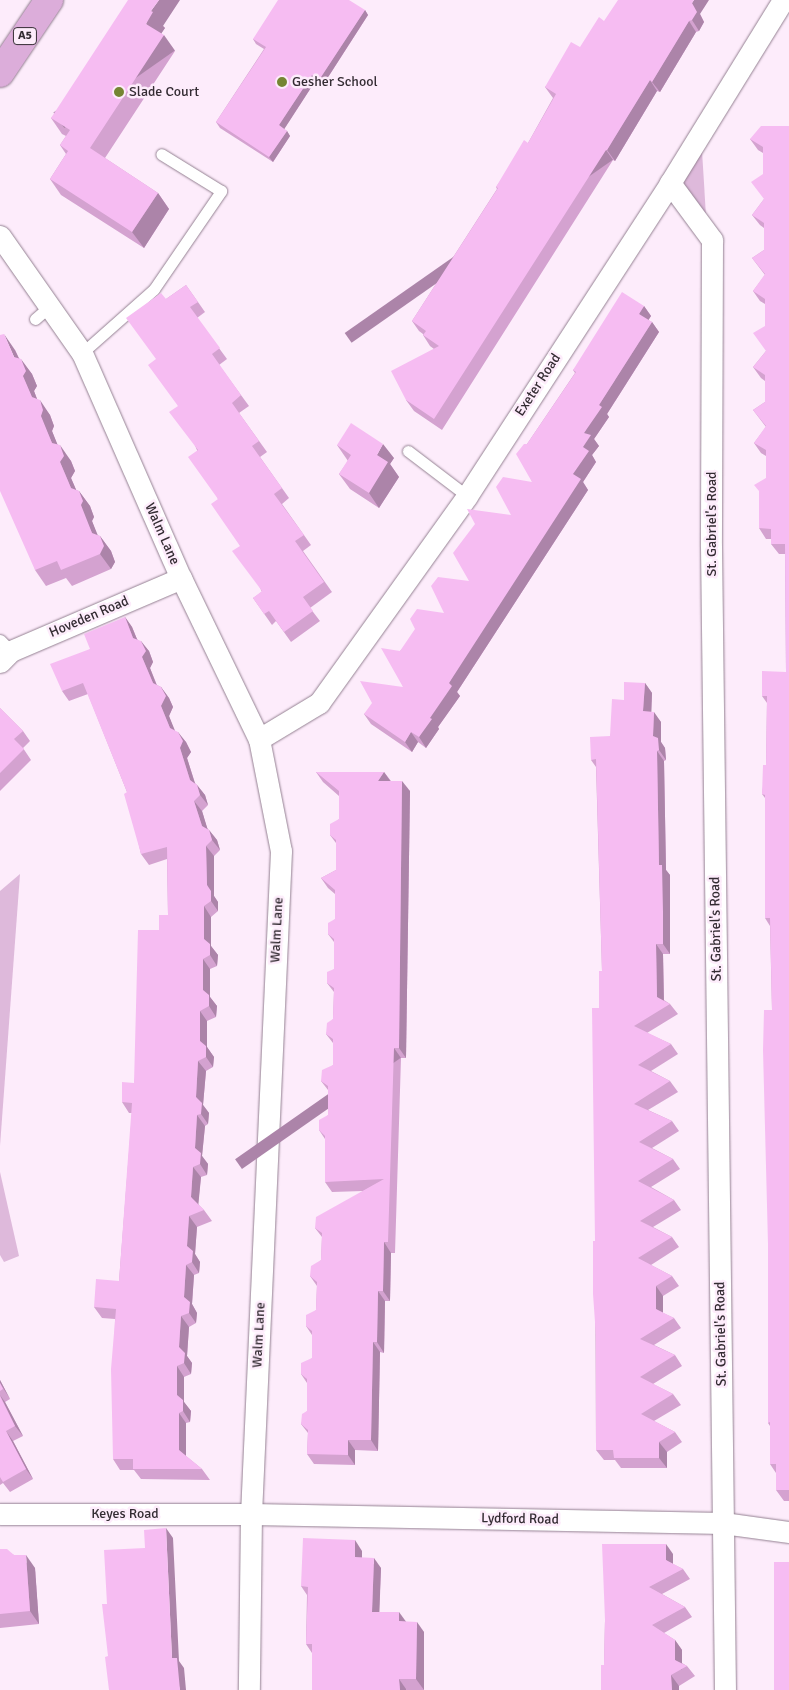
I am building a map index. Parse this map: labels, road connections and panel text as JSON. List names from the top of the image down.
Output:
{
  "streets": {
    "main road": ["A5"],
    "street": [
      "Exeter Road",
      "St. Gabriel's Road",
      "Walm Lane",
      "Hoveden Road",
      "Keyes Road",
      "Lydford Road"
    ]
  },
  "crossings": [
    ["Exeter Road", "St. Gabriel's Road"],
    ["Exeter Road", "Walm Lane"],
    ["St. Gabriel's Road", "Lydford Road"],
    ["Walm Lane", "Hoveden Road"],
    ["Walm Lane", "Keyes Road"],
    ["Walm Lane", "Lydford Road"],
    ["Keyes Road", "Lydford Road"]
  ],
  "places": ["Gesher School", "Slade Court"]
}
